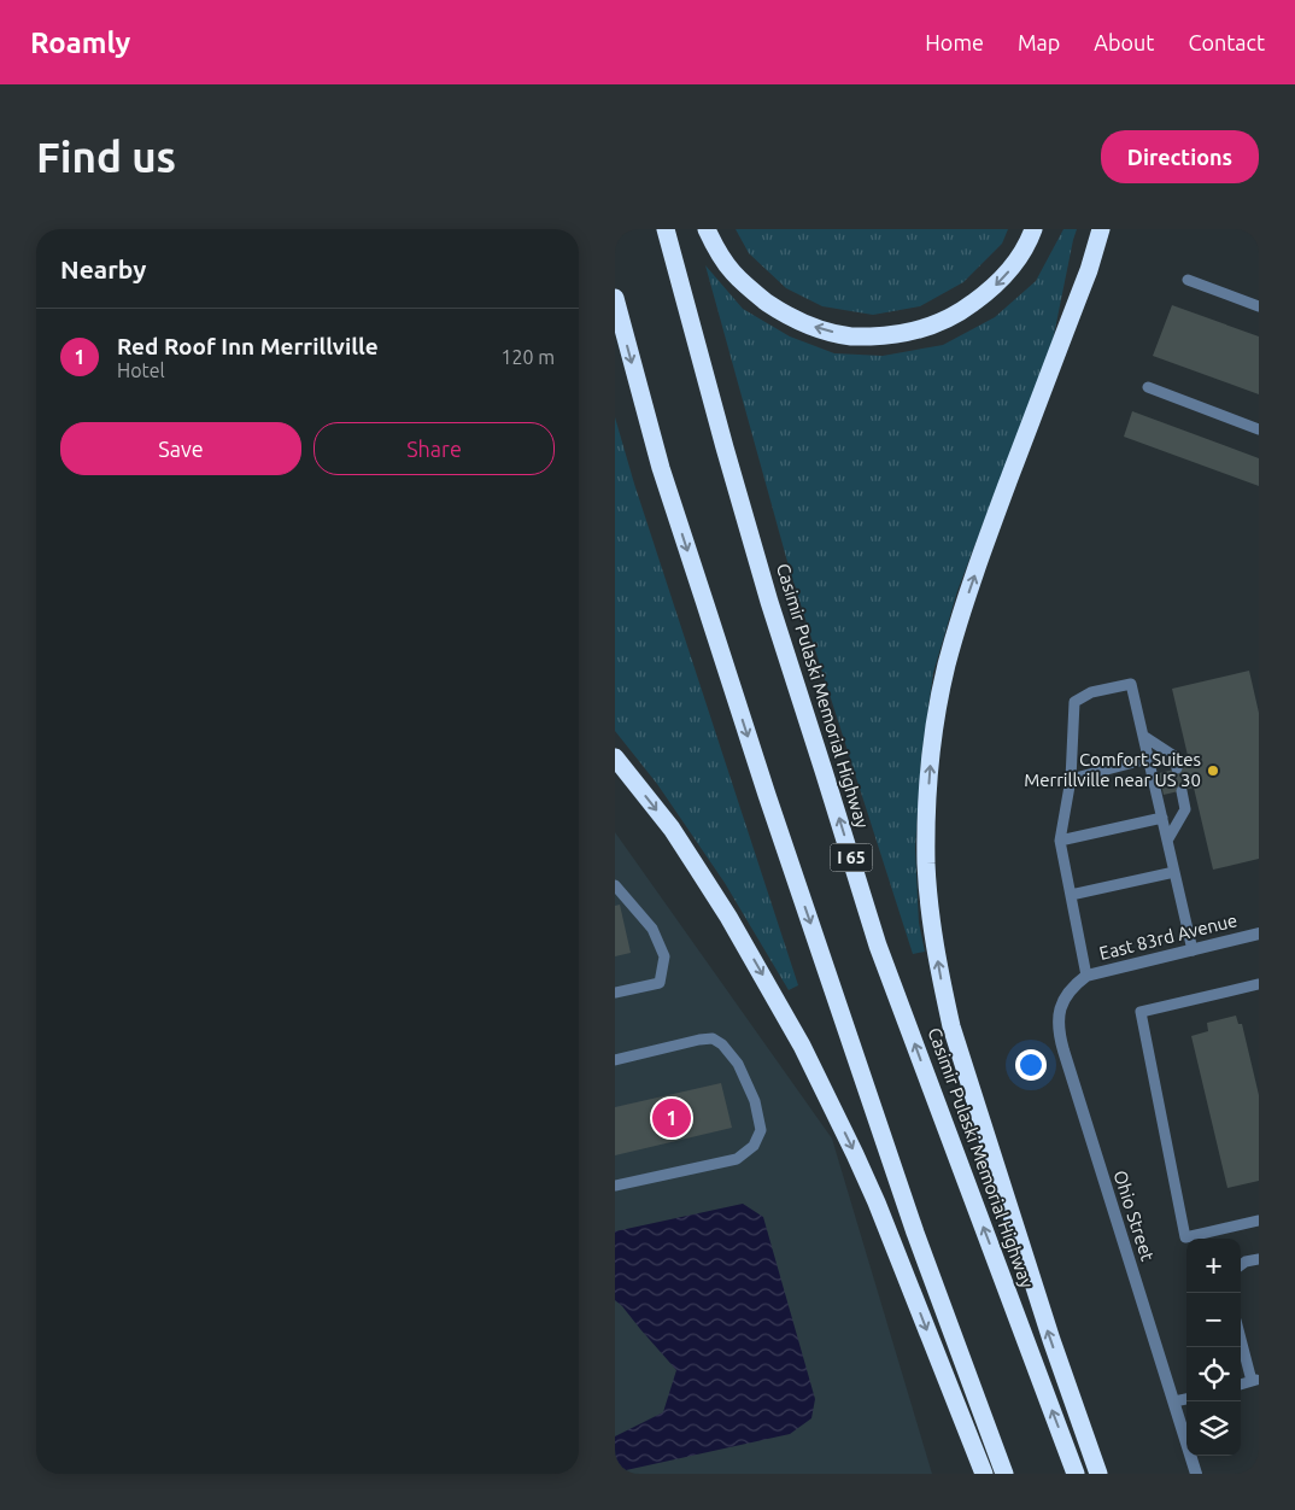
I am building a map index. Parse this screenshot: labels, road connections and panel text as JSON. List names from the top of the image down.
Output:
{
  "streets": {
    "highway": ["Casimir Pulaski Memorial Highway", "I 65"],
    "street": ["East 83rd Avenue", "Ohio Street"]
  },
  "crossings": [
    ["East 83rd Avenue", "Ohio Street"]
  ],
  "places": ["Comfort Suites Merrillville near US 30"],
  "page": {
    "header": "Roamly",
    "nav": [
      "Home",
      "Map",
      "About",
      "Contact"
    ],
    "buttons": [
      "Directions",
      ["Save", "Share"]
    ],
    "title": "Find us",
    "heading": "Nearby",
    "list": [
      {
        "mark": "1",
        "name": "Red Roof Inn Merrillville",
        "note": "Hotel",
        "value": "120 m"
      }
    ],
    "pins": "1",
    "map_buttons": ["+", "−"]
  }
}
